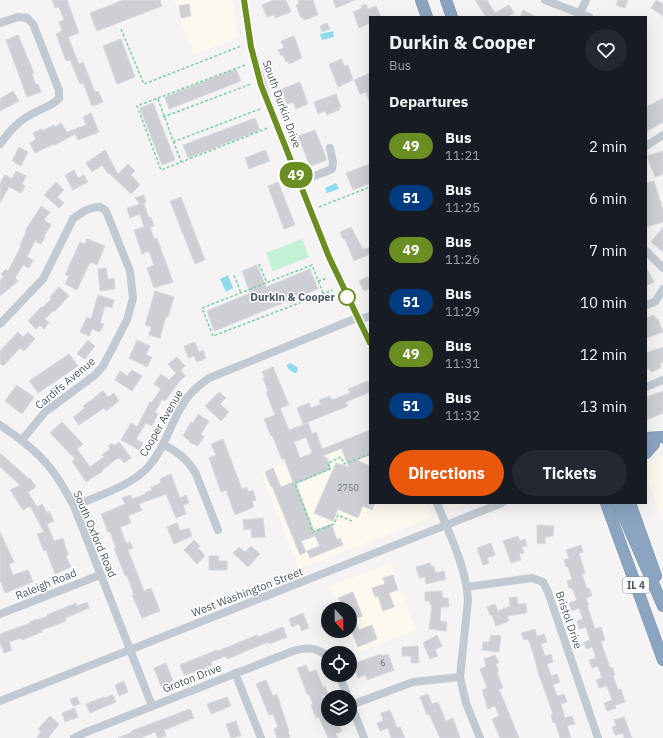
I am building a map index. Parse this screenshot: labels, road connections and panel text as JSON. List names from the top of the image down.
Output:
{
  "streets": {
    "highway": ["IL 4"],
    "street": [
      "South Durkin Drive",
      "Cardifs Avenue",
      "Cooper Avenue",
      "South Oxford Road",
      "Raleigh Road",
      "West Washington Street",
      "Bristol Drive",
      "Groton Drive"
    ]
  },
  "crossings": [
    ["South Durkin Drive", "Cooper Avenue"],
    ["Cardifs Avenue", "South Oxford Road"],
    ["Cooper Avenue", "South Oxford Road"],
    ["South Oxford Road", "Raleigh Road"],
    ["South Oxford Road", "West Washington Street"],
    ["South Oxford Road", "Groton Drive"]
  ],
  "places": ["Durkin & Cooper"],
  "lines": ["bus line 49"],
  "house_numbers": ["2750", "6"],
  "north": "bottom",
  "page": {
    "on_map": "49",
    "heading": [
      ["Durkin & Cooper", "Bus"],
      "Departures"
    ],
    "list": [
      {
        "mark": "49",
        "name": "Bus",
        "note": "11:21",
        "value": "2 min"
      },
      {
        "mark": "51",
        "name": "Bus",
        "note": "11:25",
        "value": "6 min"
      },
      {
        "mark": "49",
        "name": "Bus",
        "note": "11:26",
        "value": "7 min"
      },
      {
        "mark": "51",
        "name": "Bus",
        "note": "11:29",
        "value": "10 min"
      },
      {
        "mark": "49",
        "name": "Bus",
        "note": "11:31",
        "value": "12 min"
      },
      {
        "mark": "51",
        "name": "Bus",
        "note": "11:32",
        "value": "13 min"
      }
    ],
    "buttons": ["Directions", "Tickets"]
  }
}
